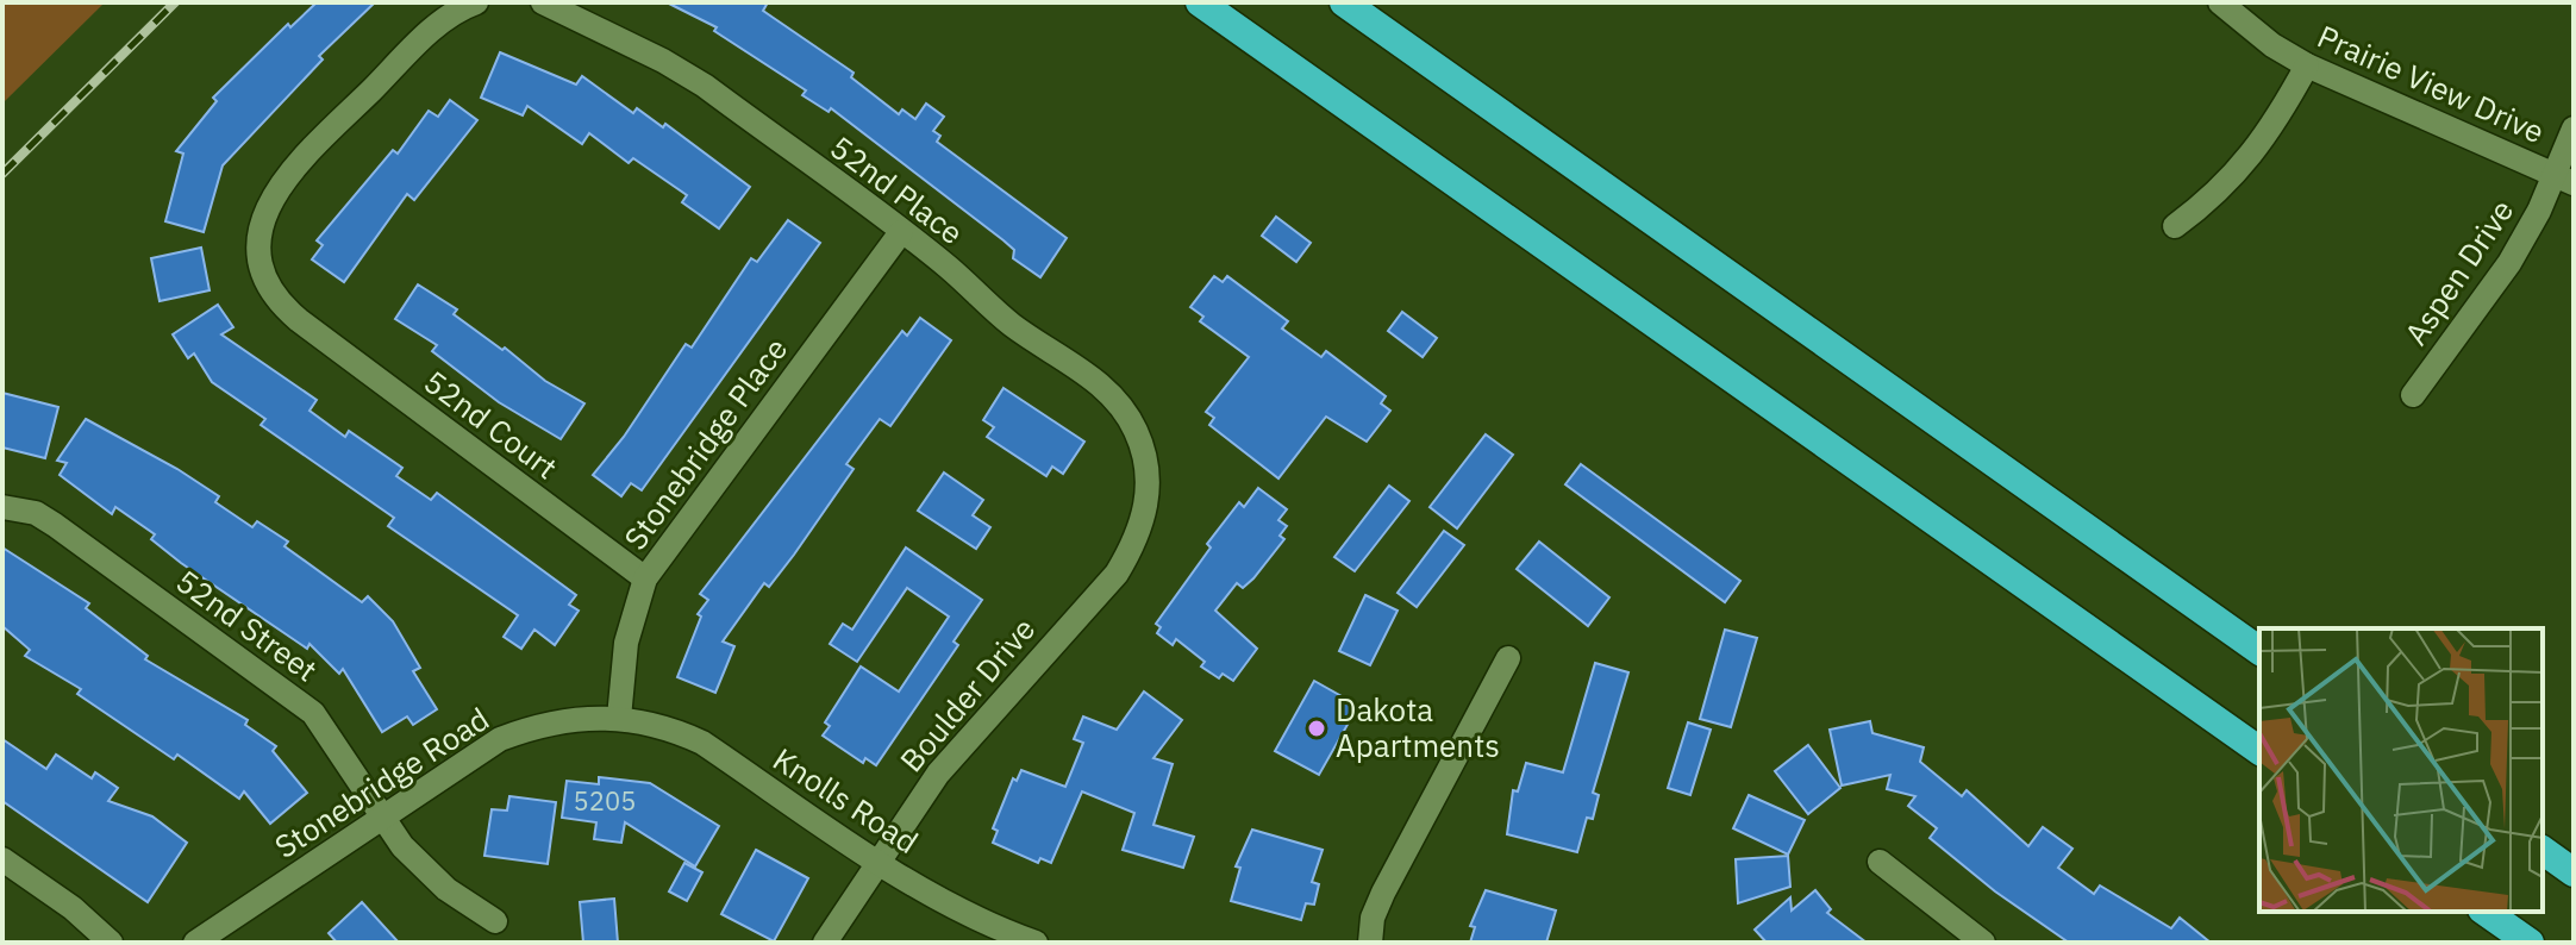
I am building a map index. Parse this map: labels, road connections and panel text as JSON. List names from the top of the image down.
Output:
{
  "streets": {
    "street": [
      "Prairie View Drive",
      "52nd Place",
      "Aspen Drive",
      "52nd Court",
      "Stonebridge Place",
      "52nd Street",
      "Boulder Drive",
      "Stonebridge Road",
      "Knolls Road"
    ]
  },
  "crossings": [
    ["Prairie View Drive", "Aspen Drive"],
    ["52nd Place", "Stonebridge Place"],
    ["52nd Place", "Boulder Drive"],
    ["52nd Court", "Stonebridge Place"],
    ["Stonebridge Place", "Stonebridge Road"],
    ["Stonebridge Place", "Knolls Road"],
    ["52nd Street", "Stonebridge Road"],
    ["Boulder Drive", "Knolls Road"],
    ["Stonebridge Road", "Knolls Road"]
  ],
  "places": ["Dakota Apartments"],
  "house_numbers": ["5205"]
}
